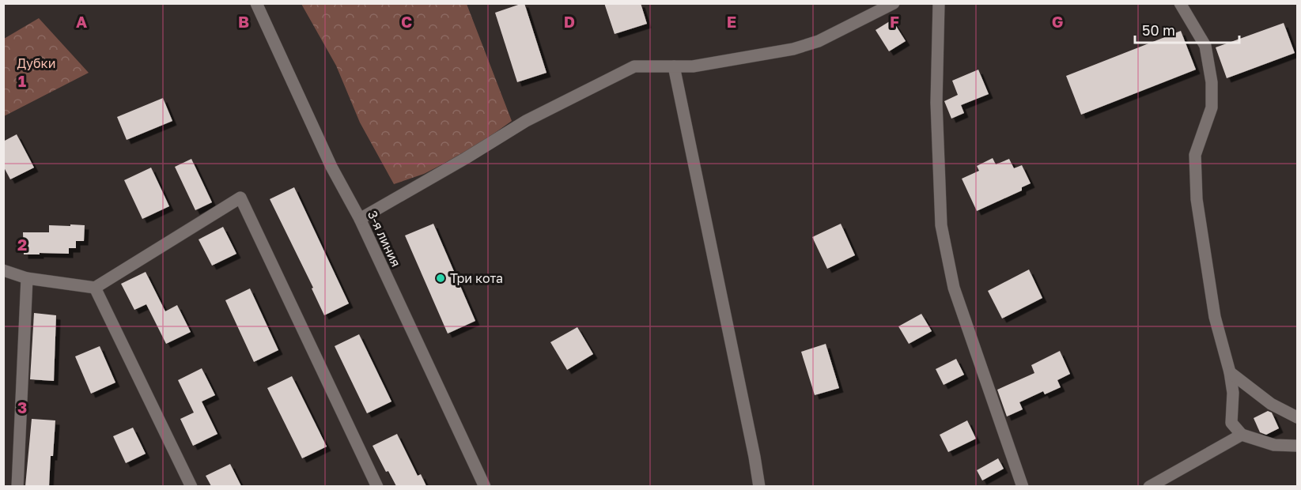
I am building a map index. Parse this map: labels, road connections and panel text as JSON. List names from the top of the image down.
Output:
{
  "streets": {
    "street": ["3-я линия"]
  },
  "parks": ["Дубки"],
  "places": ["Три кота"],
  "scale_bar": "50 m",
  "grid": {
    "columns": [
      "A",
      "B",
      "C",
      "D",
      "E",
      "F",
      "G"
    ],
    "rows": ["1", "2", "3"]
  }
}
